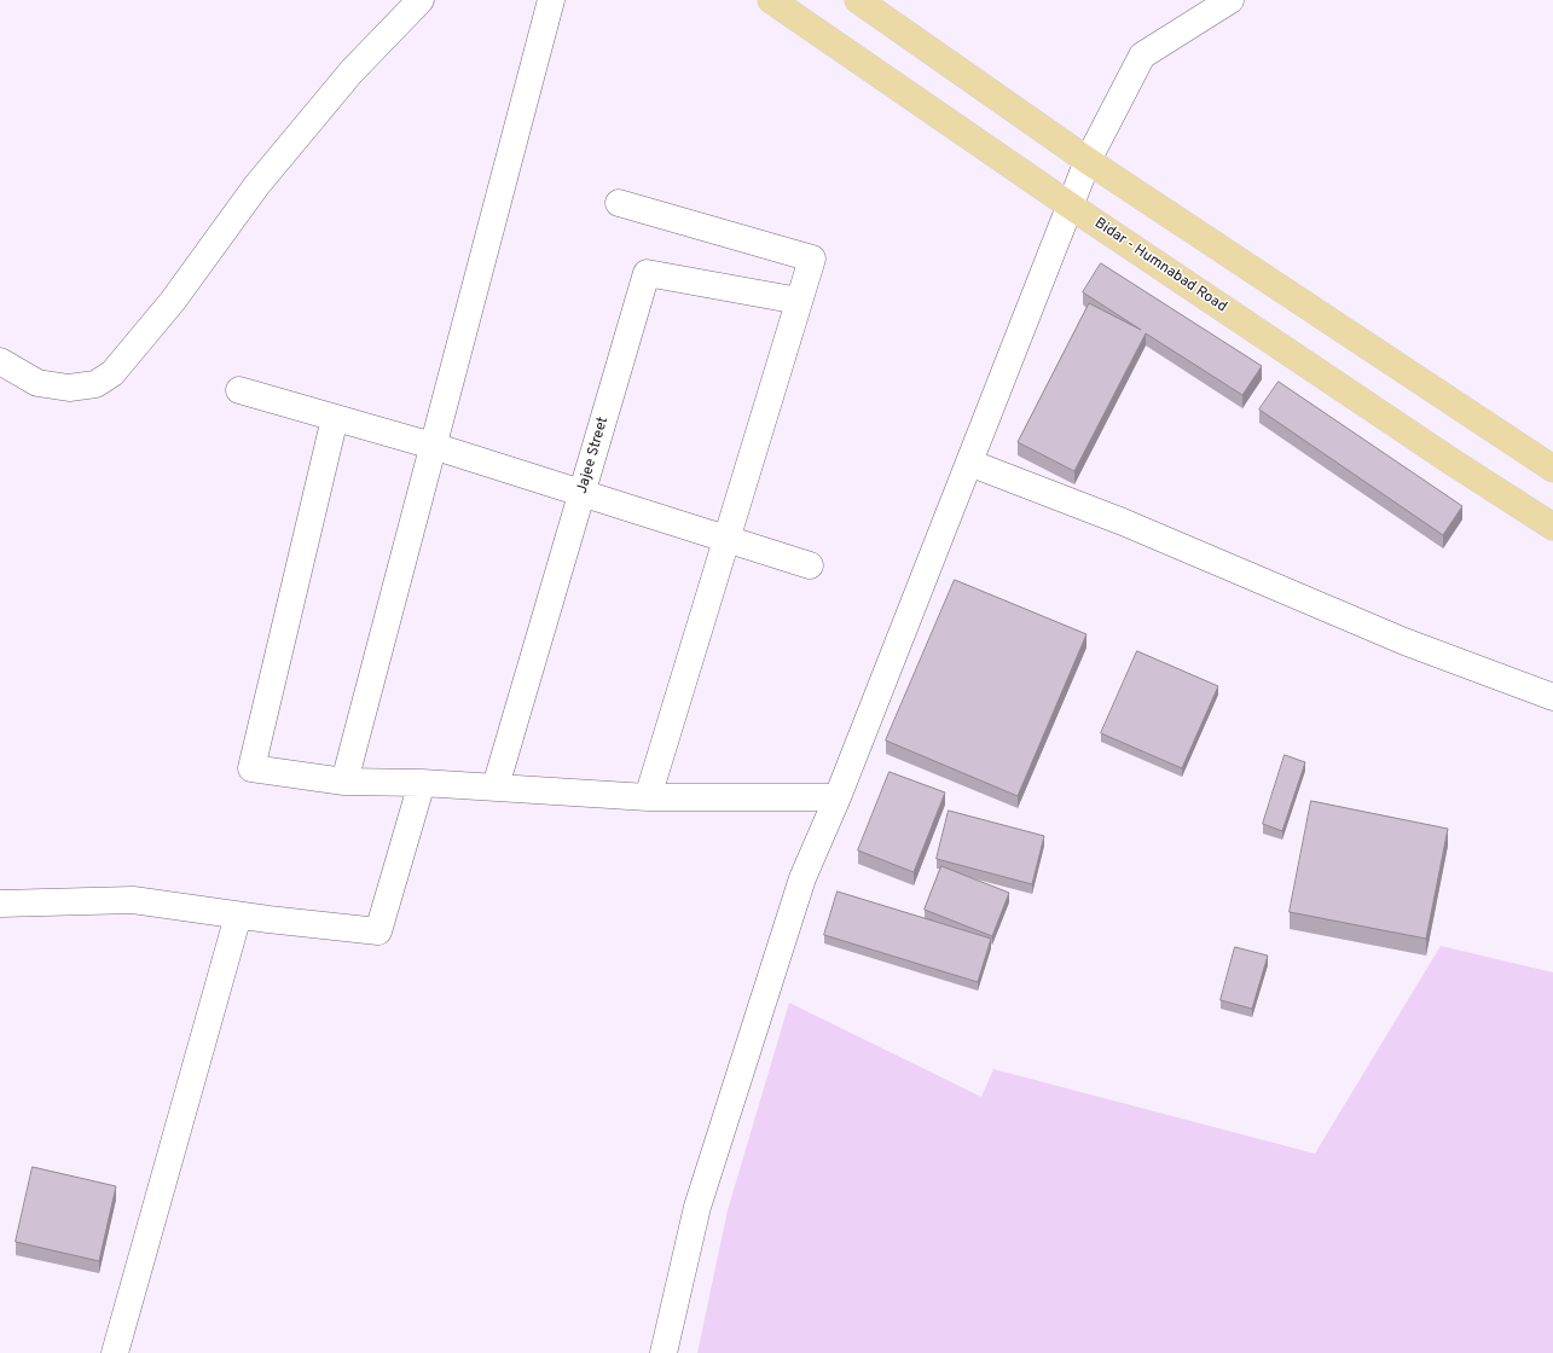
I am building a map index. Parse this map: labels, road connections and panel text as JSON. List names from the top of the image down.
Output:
{
  "streets": {
    "main road": ["Bidar - Humnabad Road"],
    "street": ["Jajee Street"]
  }
}
